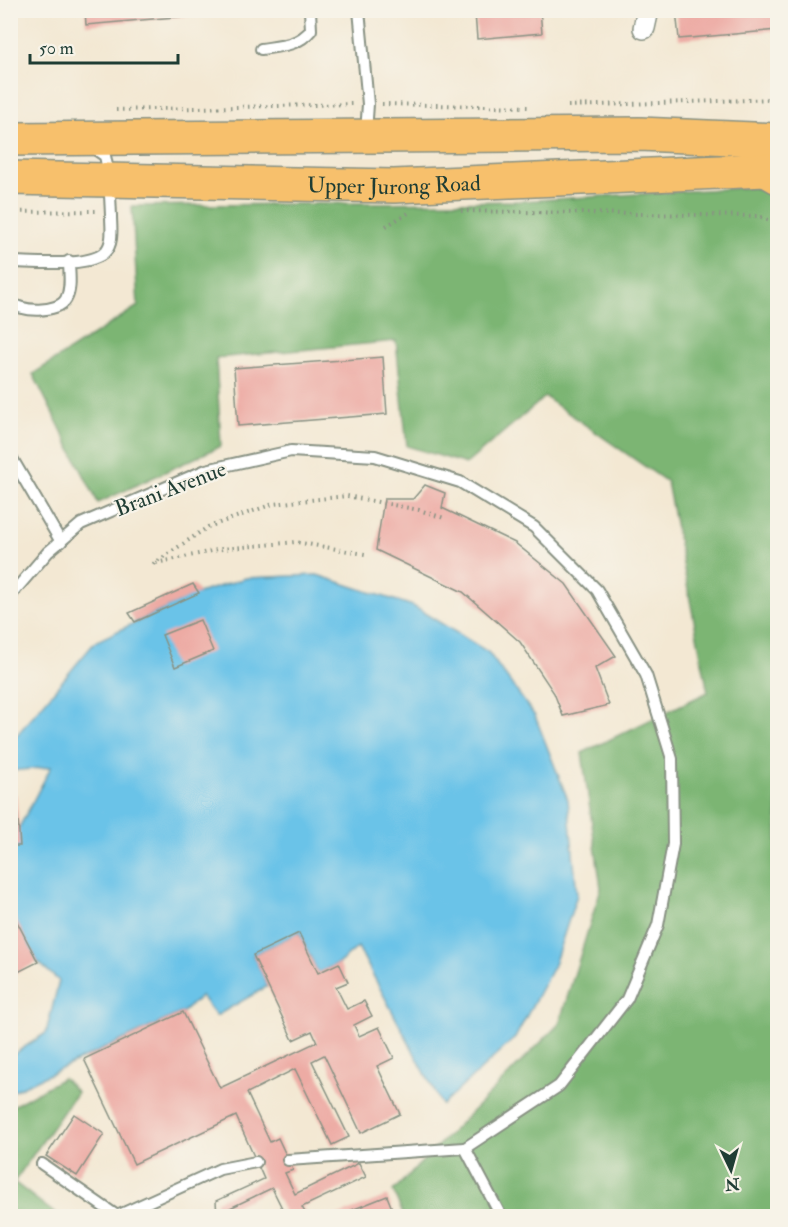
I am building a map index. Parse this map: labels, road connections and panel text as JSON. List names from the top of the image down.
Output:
{
  "streets": {
    "main road": ["Upper Jurong Road"],
    "lane": ["Brani Avenue"]
  },
  "scale_bar": "50 m",
  "north": "bottom"
}
